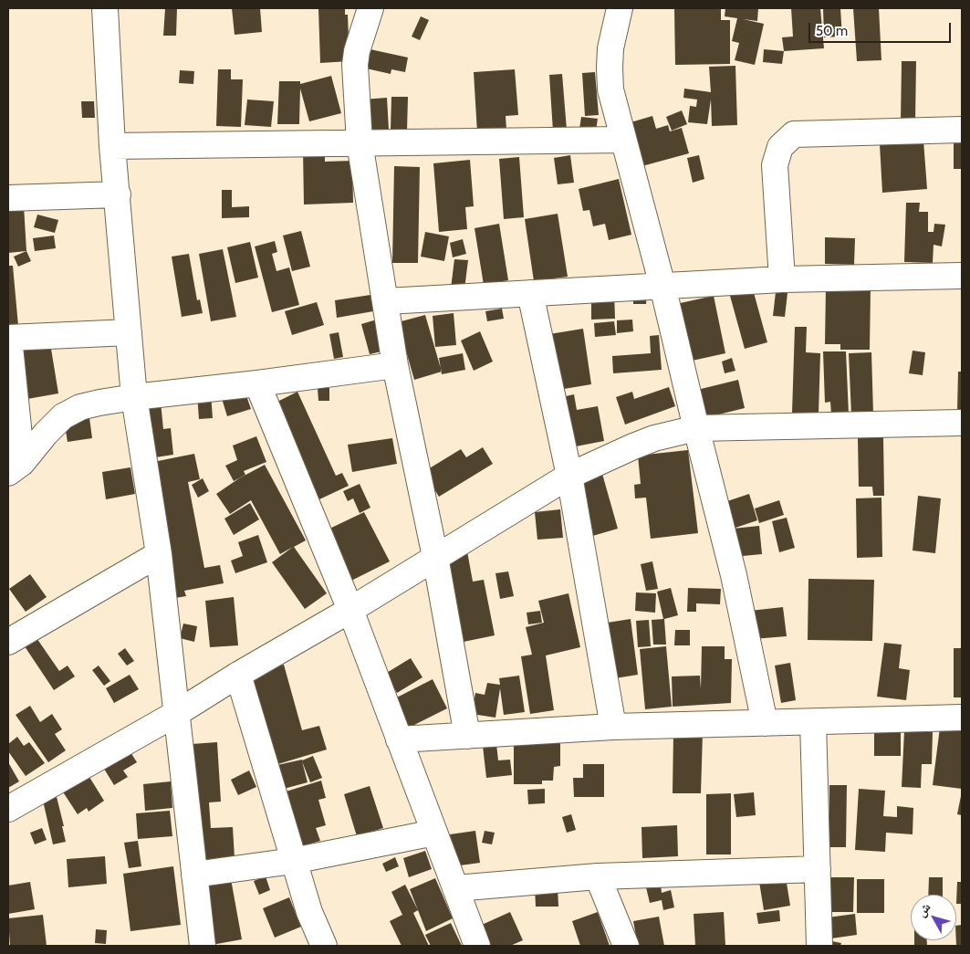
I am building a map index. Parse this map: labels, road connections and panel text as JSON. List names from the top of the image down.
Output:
{
  "scale_bar": "50 m",
  "north": "top left"
}
